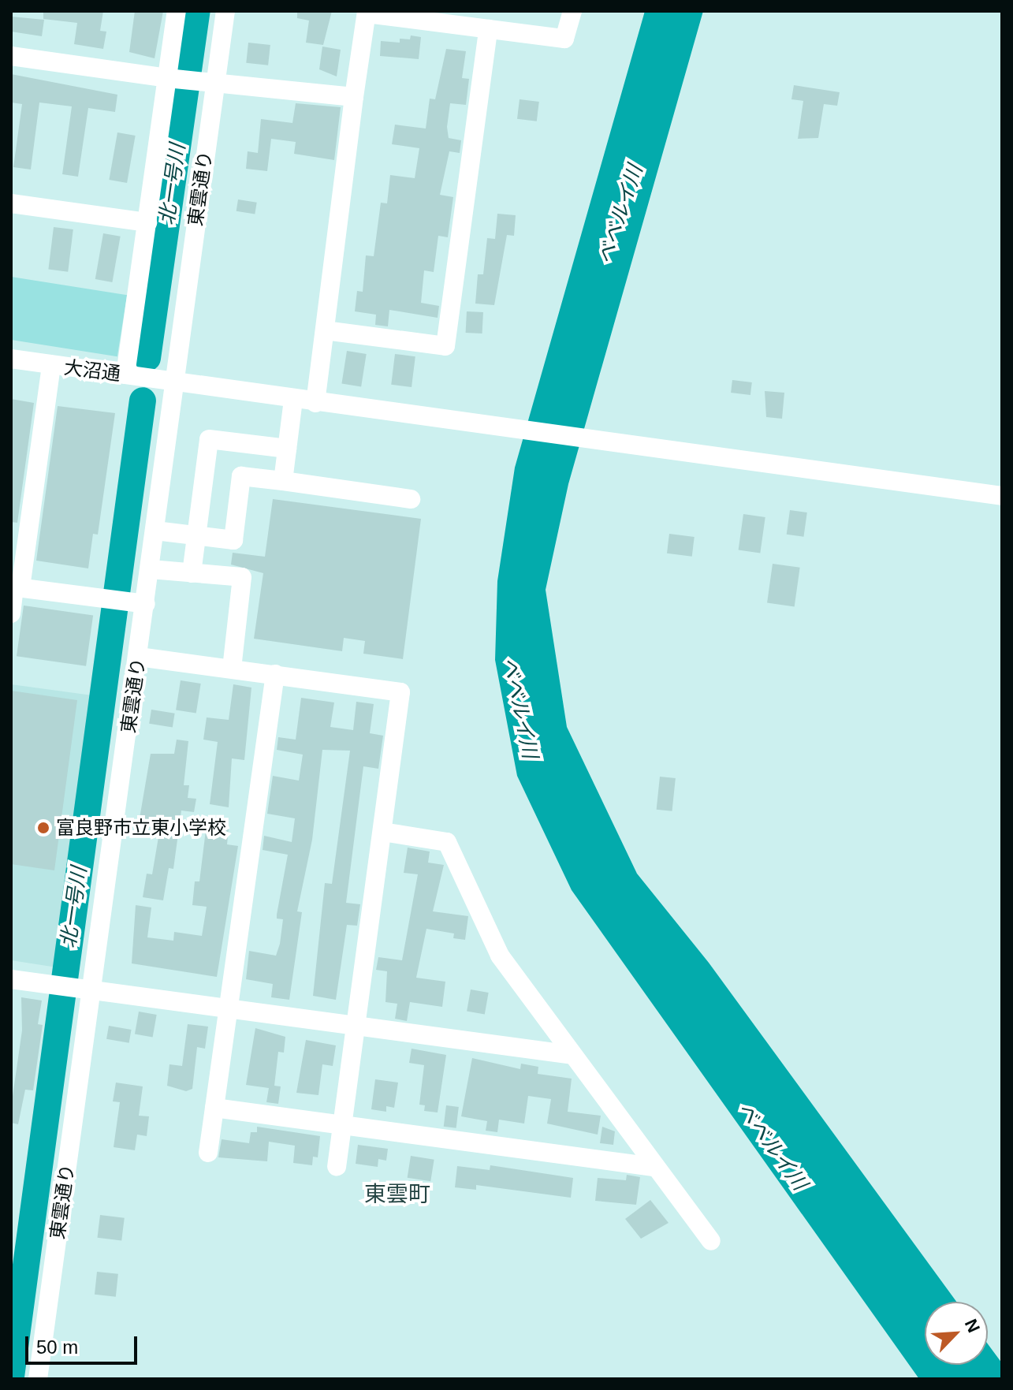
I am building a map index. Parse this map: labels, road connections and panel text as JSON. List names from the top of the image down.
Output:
{
  "streets": {
    "street": ["東雲通り", "大沼通"]
  },
  "crossings": [
    ["東雲通り", "大沼通"]
  ],
  "districts": ["東雲町"],
  "water": ["北一号川", "ベベルイ川"],
  "places": ["富良野市立東小学校"],
  "scale_bar": "50 m",
  "north": "top right"
}
